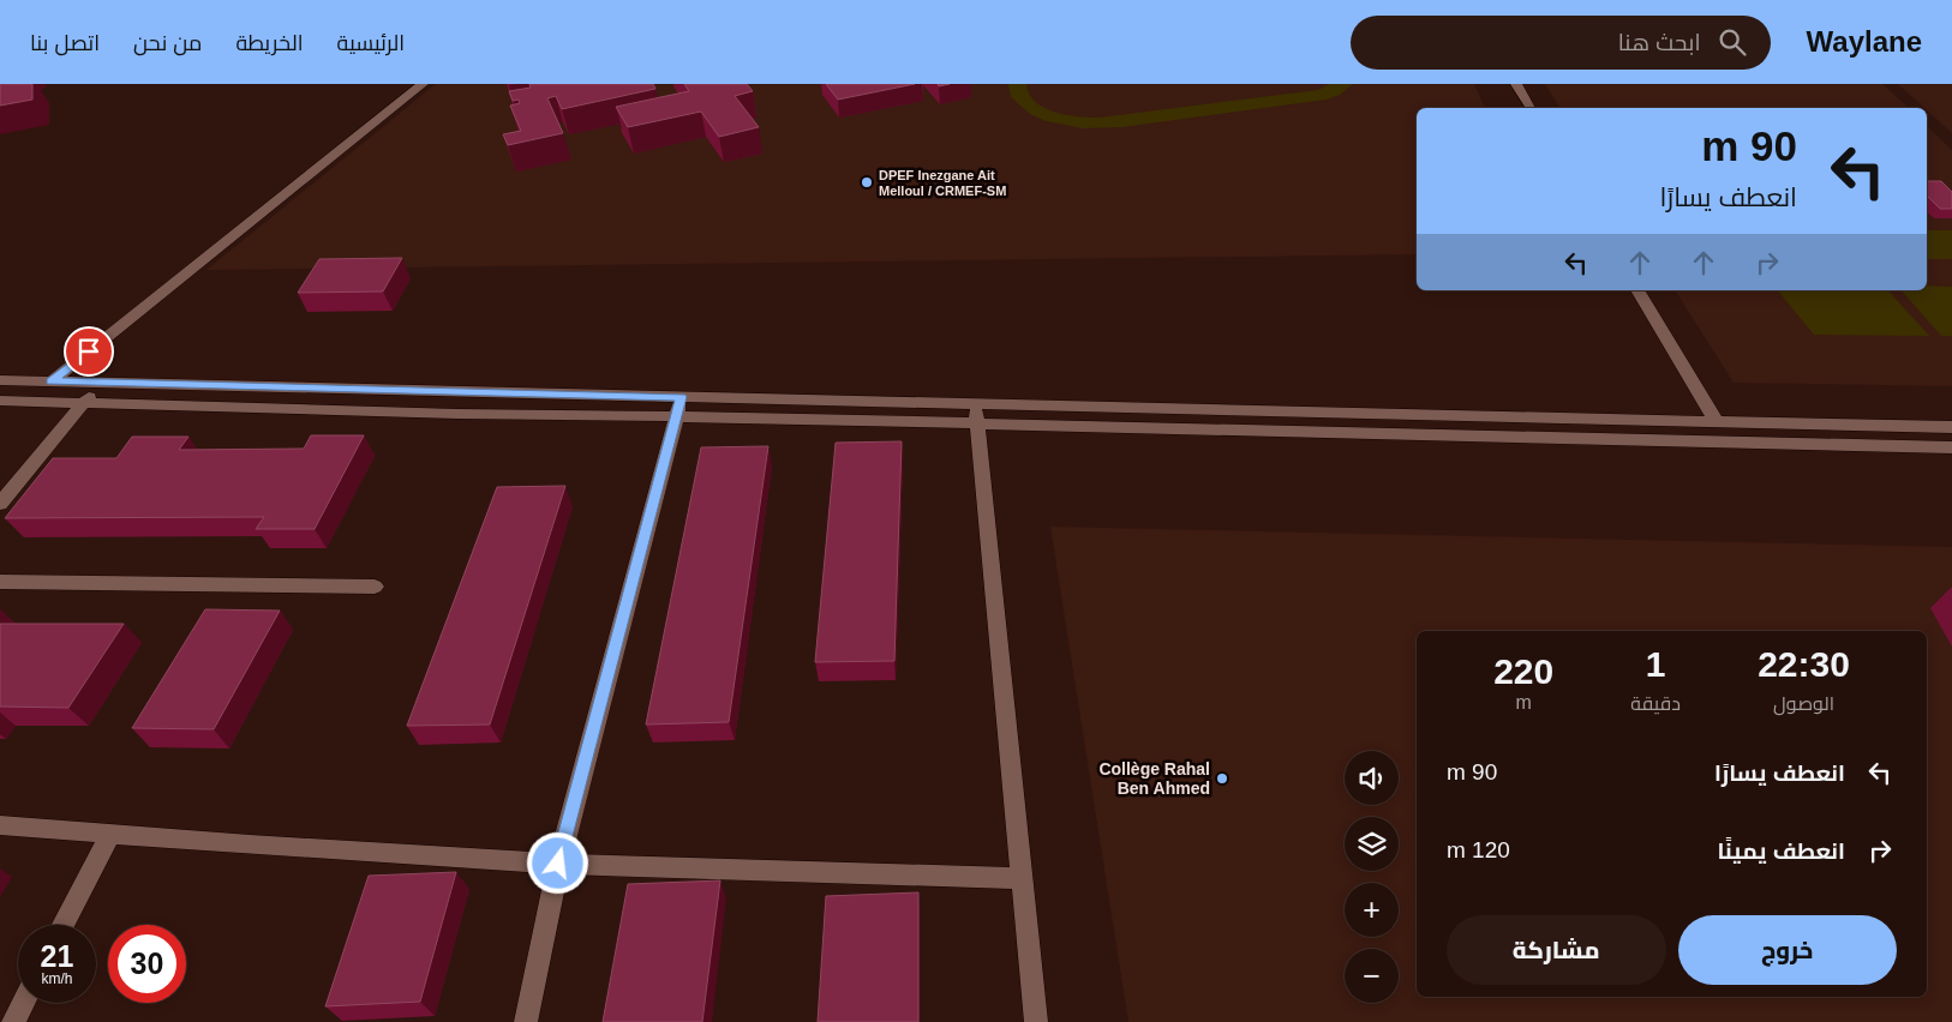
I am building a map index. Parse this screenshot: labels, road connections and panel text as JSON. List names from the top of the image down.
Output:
{
  "places": ["DPEF Inezgane Ait Melloul / CRMEF-SM", "Collège Rahal Ben Ahmed"],
  "page": {
    "header": "Waylane",
    "search": "ابحث هنا",
    "nav": [
      "الرئيسية",
      "الخريطة",
      "من نحن",
      "اتصل بنا"
    ],
    "turn": ["90 m", "انعطف يسارًا"],
    "eta": [
      "22:30",
      "الوصول",
      "1",
      "دقيقة",
      "220",
      "m"
    ],
    "list": [
      {
        "name": "انعطف يسارًا",
        "value": "90 m"
      },
      {
        "name": "انعطف يمينًا",
        "value": "120 m"
      }
    ],
    "map_buttons": ["+", "−"],
    "buttons": ["خروج", "مشاركة"],
    "speed": "21 km/h",
    "limit": "30"
  }
}
